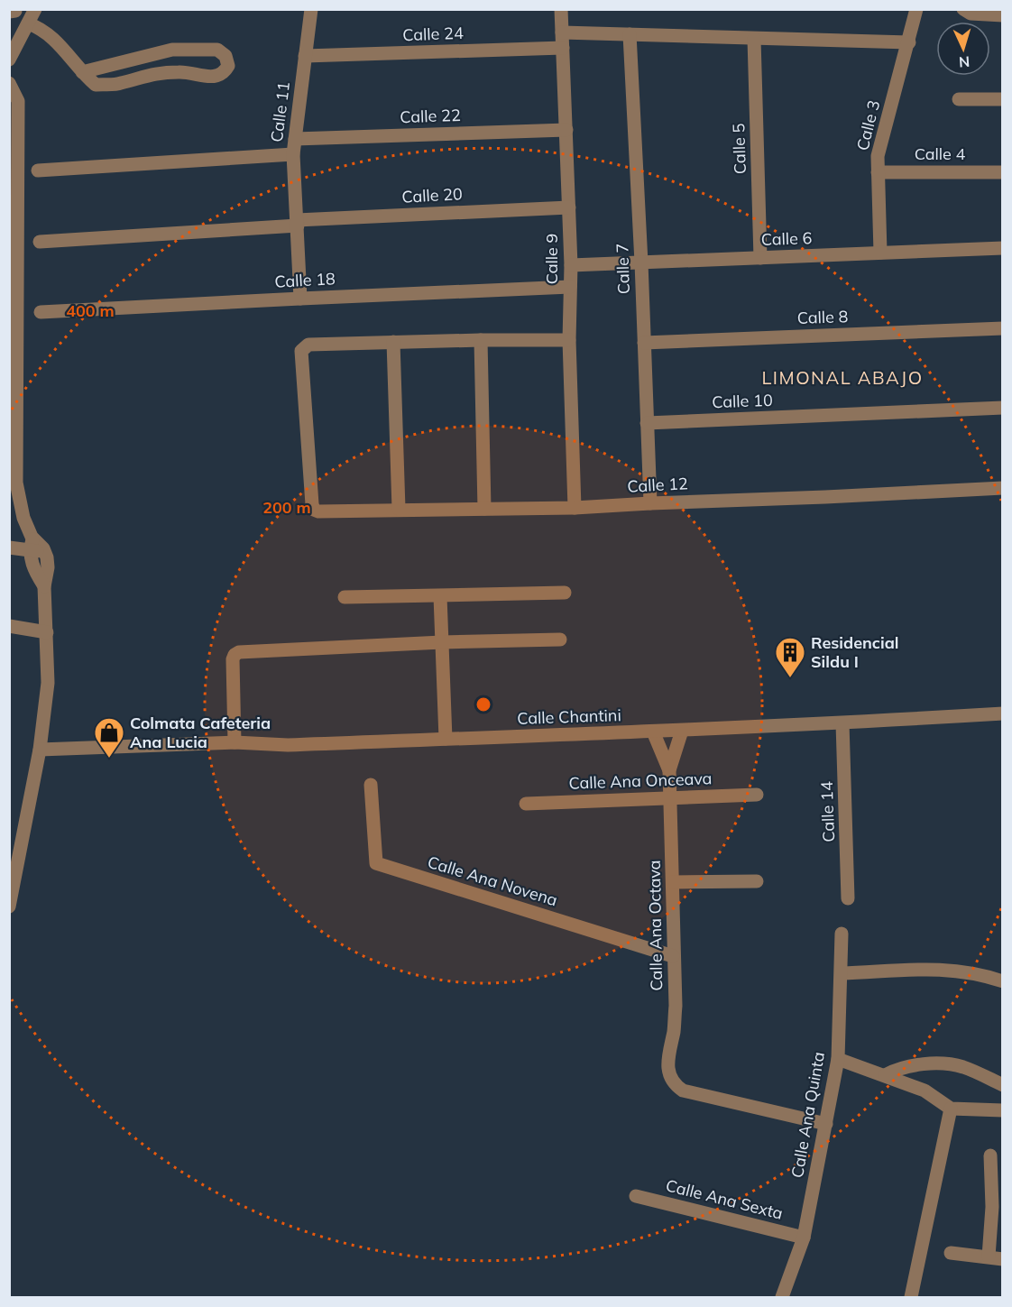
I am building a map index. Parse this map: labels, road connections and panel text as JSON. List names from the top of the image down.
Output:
{
  "streets": {
    "street": [
      "Calle 24",
      "Calle 11",
      "Calle 22",
      "Calle 3",
      "Calle 5",
      "Calle 4",
      "Calle 20",
      "Calle 6",
      "Calle 9",
      "Calle 7",
      "Calle 18",
      "Calle 8",
      "Calle 10",
      "Calle 12",
      "Calle Chantini",
      "Calle Ana Onceava",
      "Calle 14",
      "Calle Ana Novena",
      "Calle Ana Octava",
      "Calle Ana Quinta",
      "Calle Ana Sexta"
    ]
  },
  "crossings": [
    ["Calle 24", "Calle 11"],
    ["Calle 24", "Calle 9"],
    ["Calle 11", "Calle 22"],
    ["Calle 11", "Calle 20"],
    ["Calle 11", "Calle 18"],
    ["Calle 22", "Calle 9"],
    ["Calle 3", "Calle 4"],
    ["Calle 3", "Calle 6"],
    ["Calle 5", "Calle 6"],
    ["Calle 20", "Calle 9"],
    ["Calle 6", "Calle 9"],
    ["Calle 6", "Calle 7"],
    ["Calle 9", "Calle 18"],
    ["Calle 9", "Calle 12"],
    ["Calle 7", "Calle 8"],
    ["Calle 7", "Calle 10"],
    ["Calle 7", "Calle 12"],
    ["Calle Chantini", "Calle 14"],
    ["Calle Chantini", "Calle Ana Octava"],
    ["Calle Ana Onceava", "Calle Ana Octava"],
    ["Calle Ana Novena", "Calle Ana Octava"],
    ["Calle Ana Octava", "Calle Ana Quinta"],
    ["Calle Ana Quinta", "Calle Ana Sexta"]
  ],
  "districts": ["LIMONAL ABAJO"],
  "places": {
    "building": ["Residencial Sildu I"],
    "shop": ["Colmata Cafeteria Ana Lucia"]
  },
  "north": "bottom",
  "rings": ["400 m", "200 m"]
}
